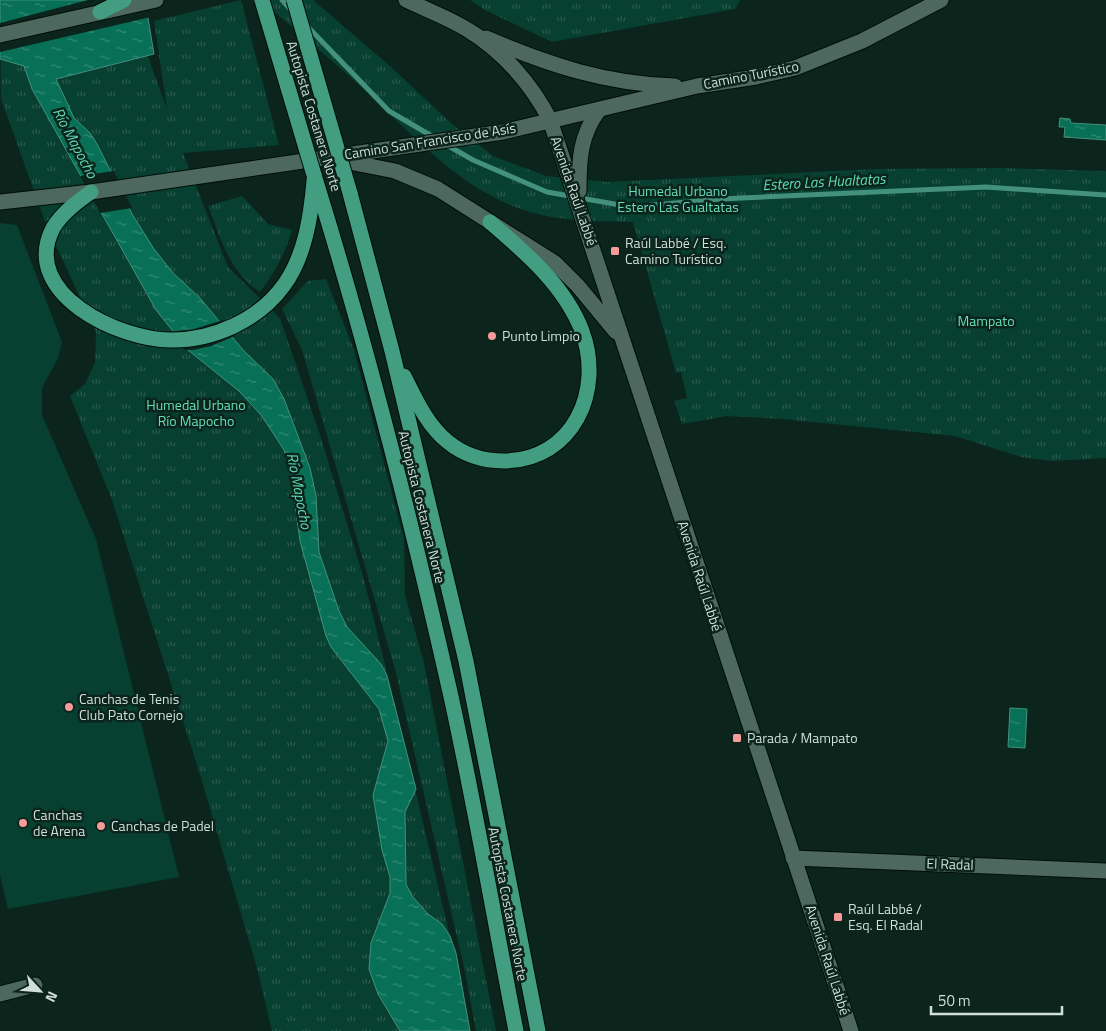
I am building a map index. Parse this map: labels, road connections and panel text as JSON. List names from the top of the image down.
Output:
{
  "streets": {
    "highway": ["Autopista Costanera Norte"],
    "main road": [
      "Camino Turístico",
      "Camino San Francisco de Asís",
      "Avenida Raúl Labbé",
      "El Radal"
    ]
  },
  "crossings": [
    ["Camino Turístico", "Camino San Francisco de Asís"],
    ["Camino Turístico", "Avenida Raúl Labbé"],
    ["Camino San Francisco de Asís", "Avenida Raúl Labbé"],
    ["Avenida Raúl Labbé", "El Radal"]
  ],
  "water": ["Río Mapocho", "Estero Las Hualtatas"],
  "parks": ["Humedal Urbano Estero Las Gualtatas", "Mampato", "Humedal Urbano Río Mapocho"],
  "places": {
    "transit": ["Raúl Labbé / Esq. Camino Turístico", "Parada / Mampato", "Raúl Labbé / Esq. El Radal"],
    "other": [
      "Punto Limpio",
      "Canchas de Tenis Club Pato Cornejo",
      "Canchas de Arena",
      "Canchas de Padel"
    ]
  },
  "scale_bar": "50 m",
  "north": "bottom right"
}
